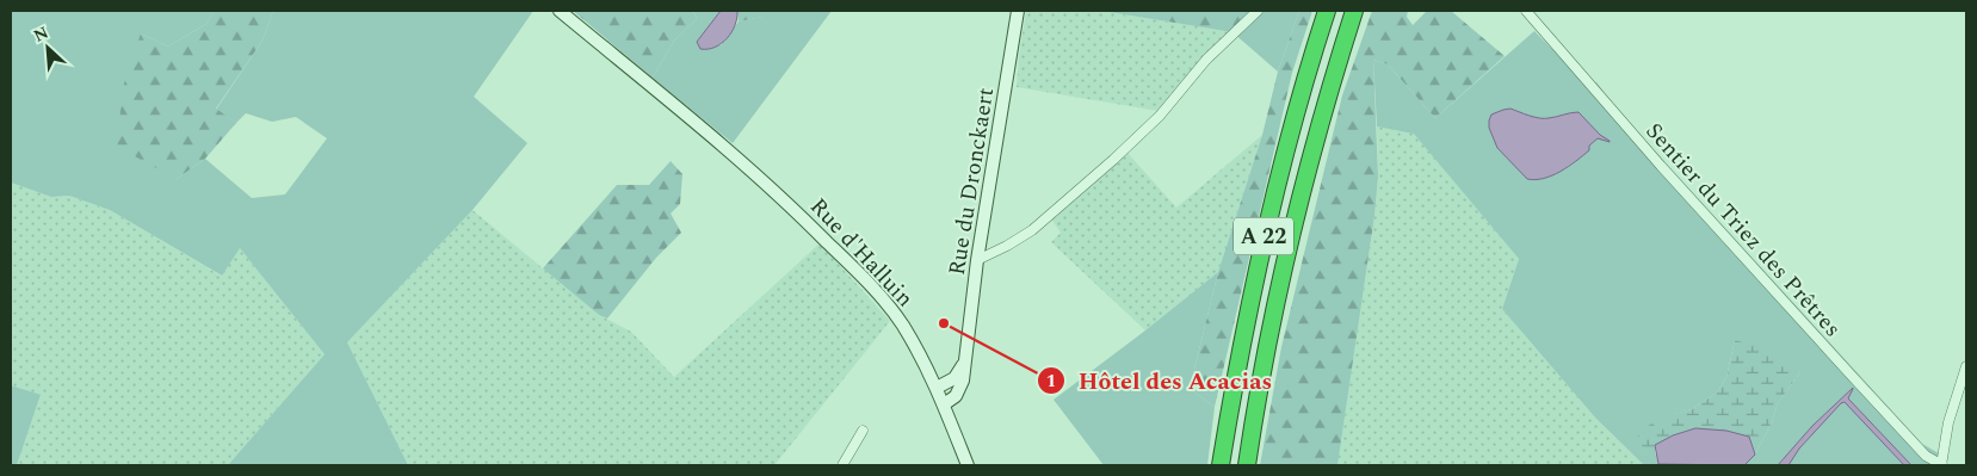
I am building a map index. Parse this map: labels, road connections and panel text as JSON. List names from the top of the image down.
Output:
{
  "streets": {
    "highway": ["A 22"],
    "main road": ["Rue du Dronckaert", "Rue d'Halluin"],
    "street": ["Sentier du Triez des Prêtres"]
  },
  "crossings": [
    ["Rue du Dronckaert", "Rue d'Halluin"]
  ],
  "places": ["Hôtel des Acacias"],
  "north": "top left"
}
